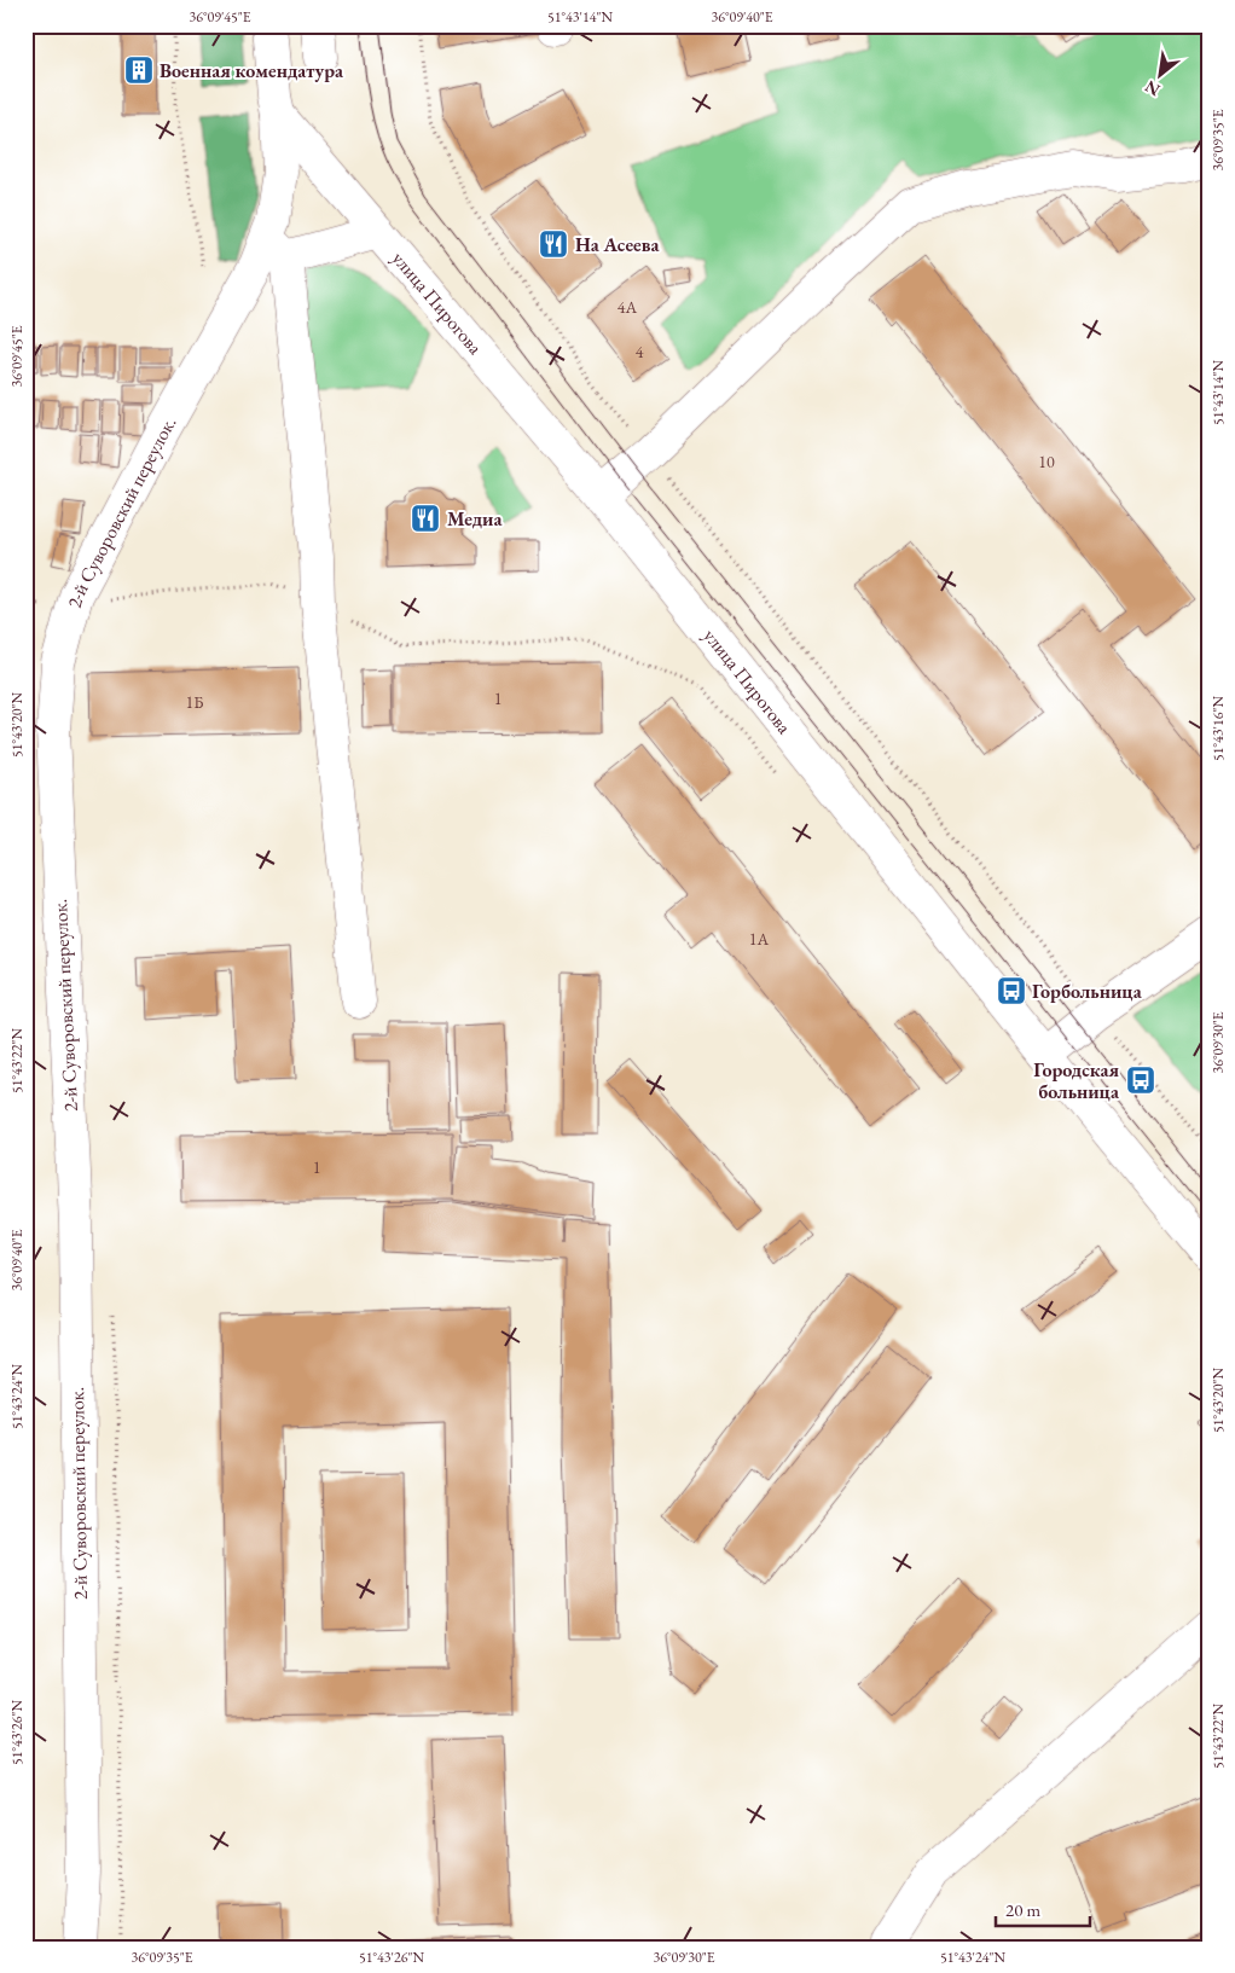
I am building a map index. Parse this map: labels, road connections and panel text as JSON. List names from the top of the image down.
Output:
{
  "streets": {
    "street": ["улица Пирогова", "2-й Суворовский переулок."]
  },
  "crossings": [
    ["улица Пирогова", "2-й Суворовский переулок."]
  ],
  "places": {
    "building": ["Военная комендатура"],
    "restaurant": ["На Асеева", "Медиа"],
    "bus stop": ["Горбольница", "Городская больница"]
  },
  "house_numbers": [
    "4А",
    "4",
    "10",
    "1",
    "1Б",
    "1А",
    "1"
  ],
  "scale_bar": "20 m",
  "north": "bottom left",
  "coordinates": [
    "36°09'45\"E",
    "51°43'14\"N",
    "36°09'40\"E",
    "36°09'35\"E",
    "51°43'20\"N",
    "51°43'16\"N",
    "36°09'30\"E",
    "51°43'22\"N",
    "51°43'24\"N",
    "51°43'26\"N"
  ]
}
